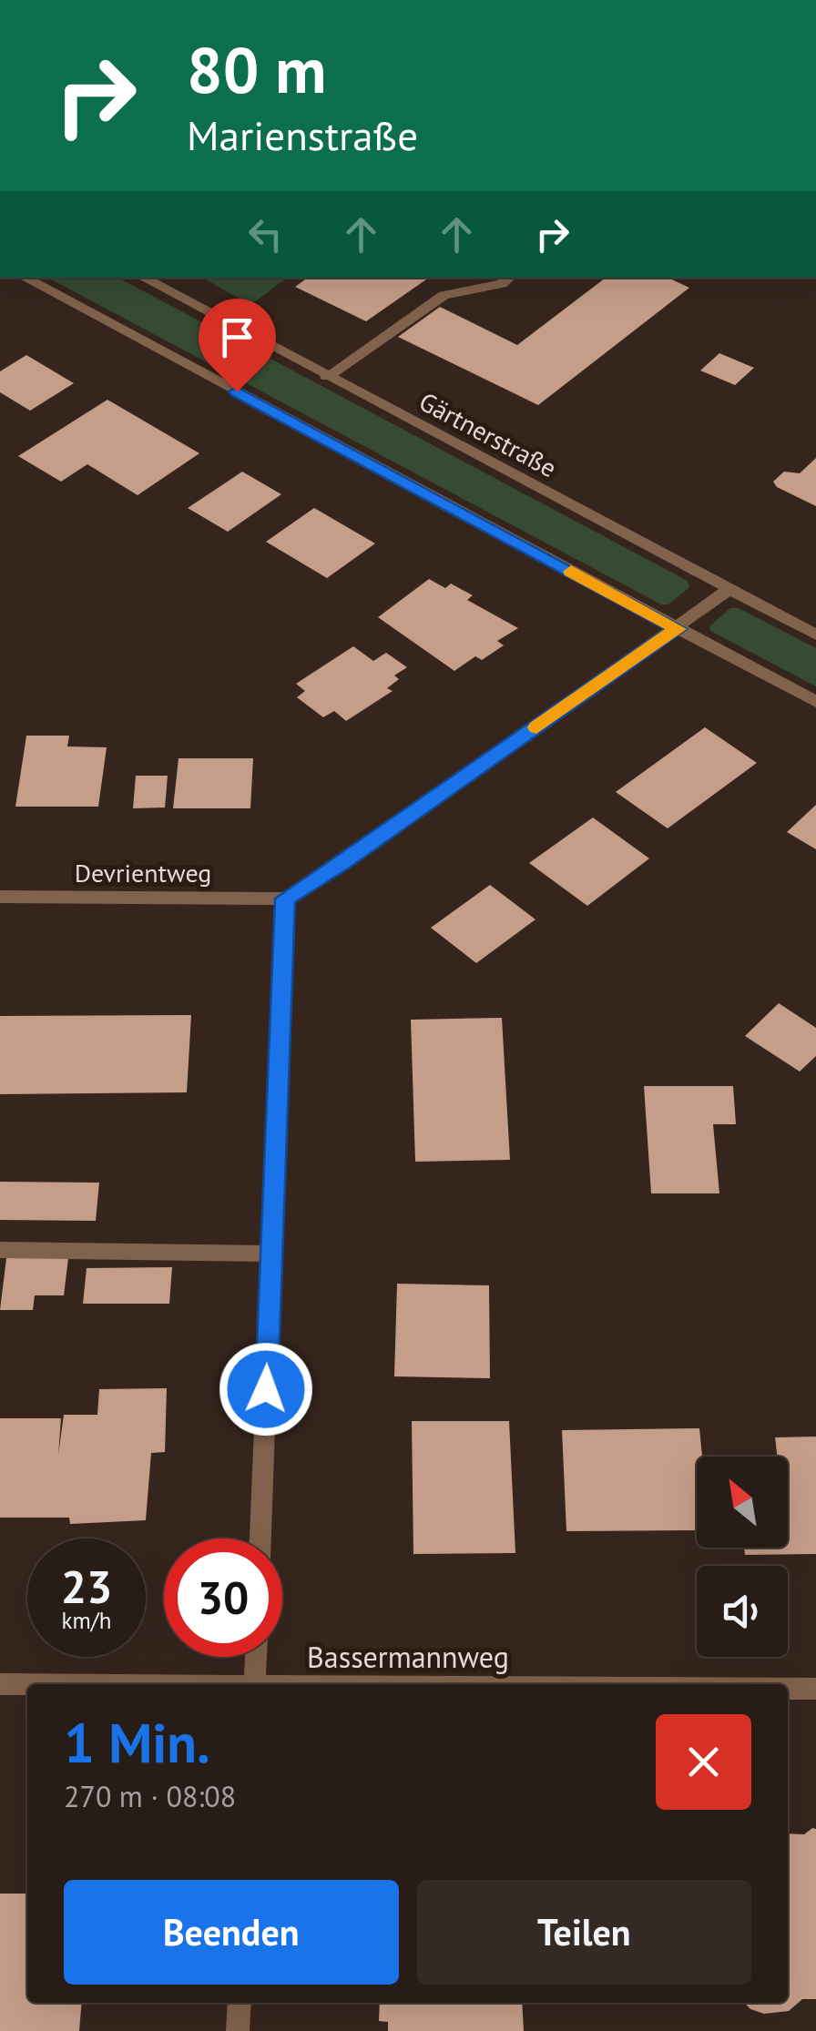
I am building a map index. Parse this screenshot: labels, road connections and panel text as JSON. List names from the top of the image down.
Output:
{
  "streets": {
    "street": ["Gärtnerstraße", "Devrientweg", "Bassermannweg"]
  },
  "north": "top left",
  "page": {
    "turn": ["80 m", "Marienstraße"],
    "speed": "23 km/h",
    "limit": "30",
    "heading": ["1 Min.", "270 m · 08:08"],
    "buttons": ["Beenden", "Teilen"]
  }
}
